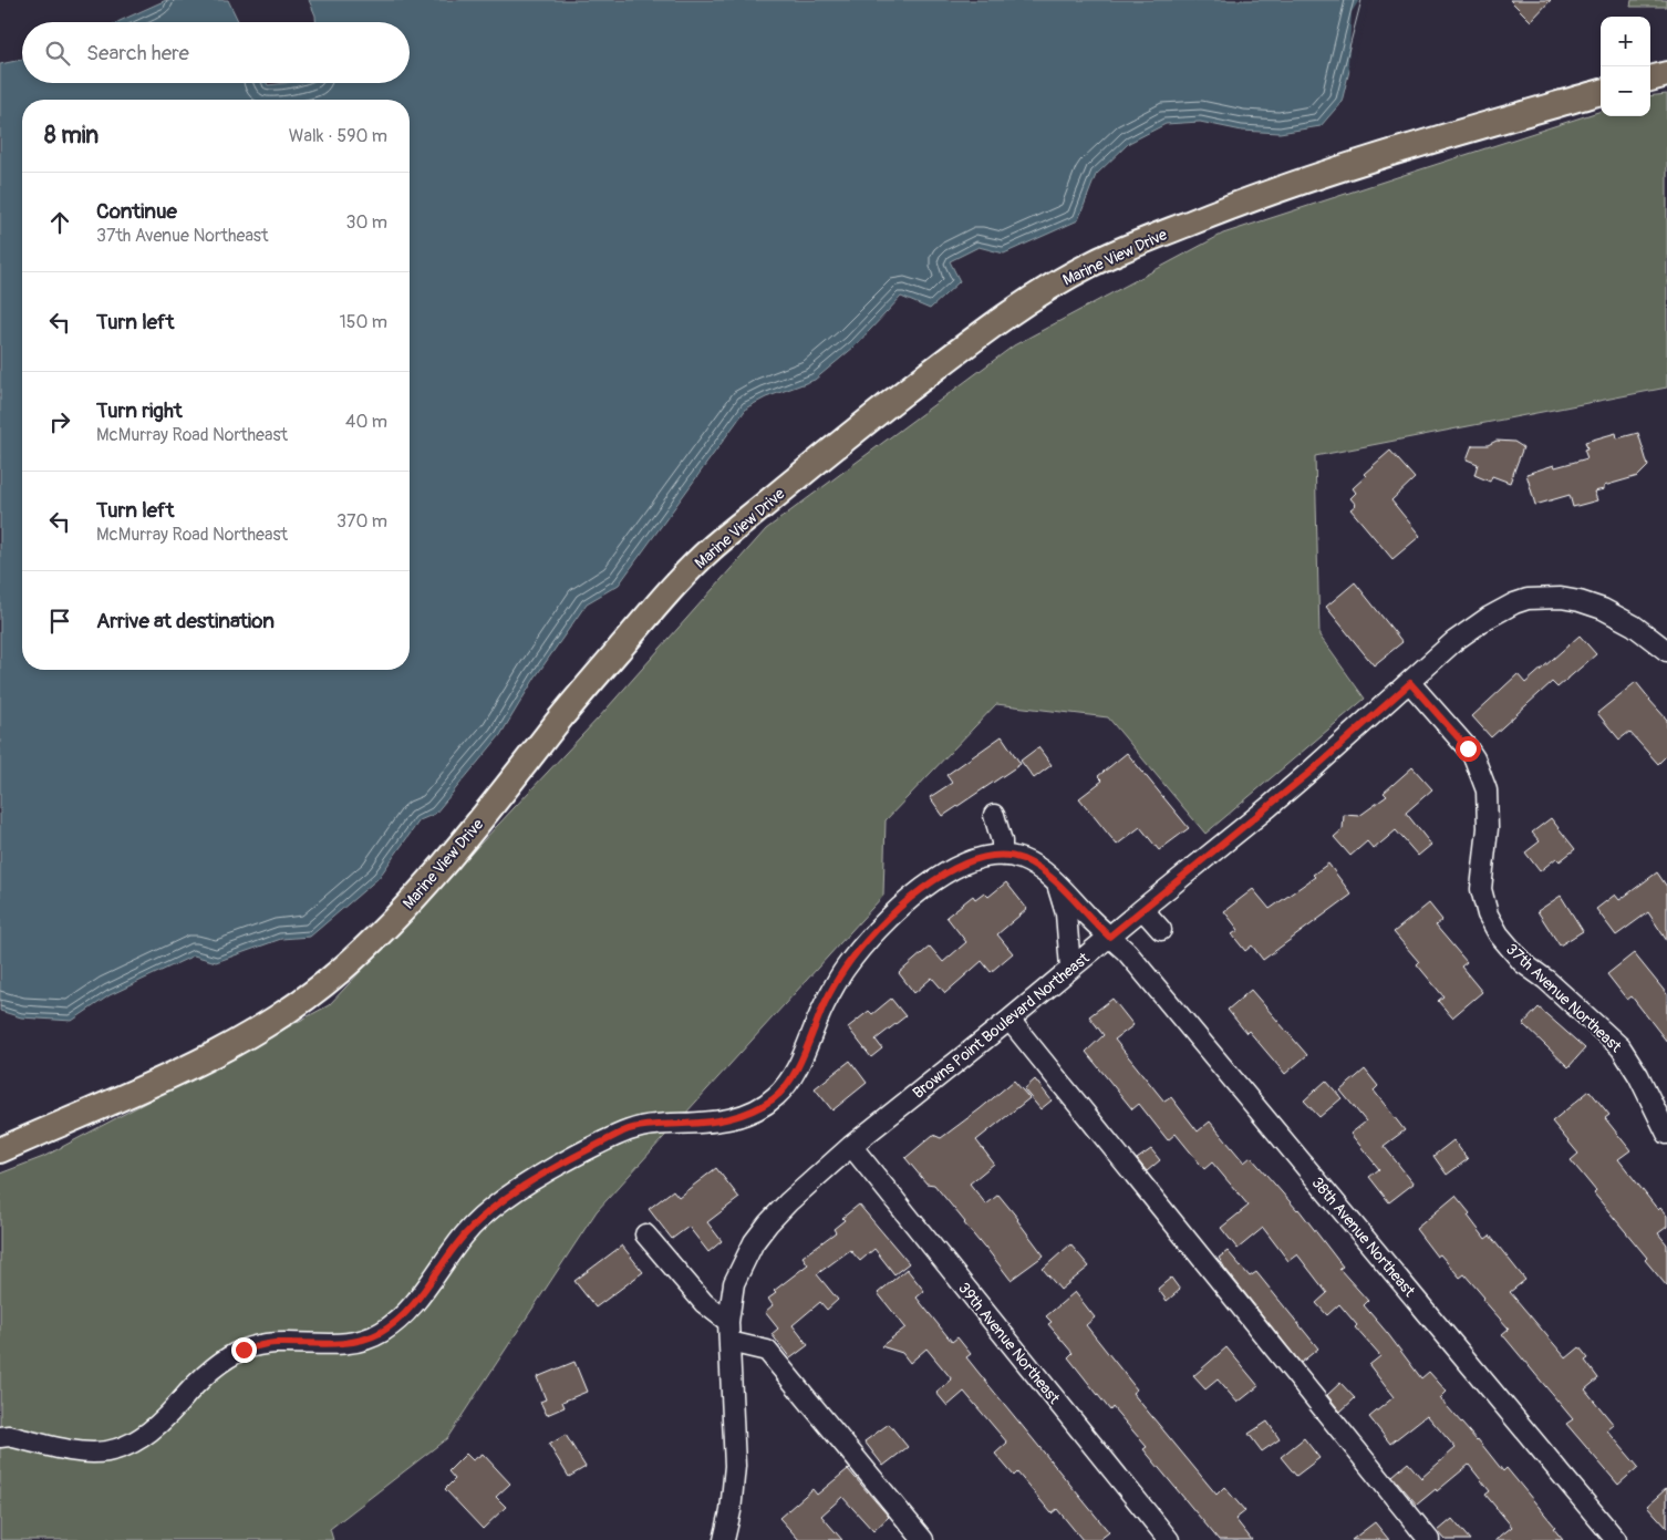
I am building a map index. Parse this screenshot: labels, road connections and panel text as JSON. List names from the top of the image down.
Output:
{
  "streets": {
    "main road": ["Marine View Drive"],
    "street": [
      "37th Avenue Northeast",
      "Browns Point Boulevard Northeast",
      "38th Avenue Northeast",
      "39th Avenue Northeast"
    ]
  },
  "crossings": [
    ["37th Avenue Northeast", "Browns Point Boulevard Northeast"],
    ["Browns Point Boulevard Northeast", "38th Avenue Northeast"],
    ["Browns Point Boulevard Northeast", "39th Avenue Northeast"]
  ],
  "page": {
    "map_buttons": ["+", "−"],
    "search": "Search here",
    "heading": ["8 min", "Walk · 590 m"],
    "list": [
      ["Continue", "37th Avenue Northeast", "30 m"],
      ["Turn left", "150 m"],
      ["Turn right", "McMurray Road Northeast", "40 m"],
      ["Turn left", "McMurray Road Northeast", "370 m"],
      "Arrive at destination"
    ]
  }
}
